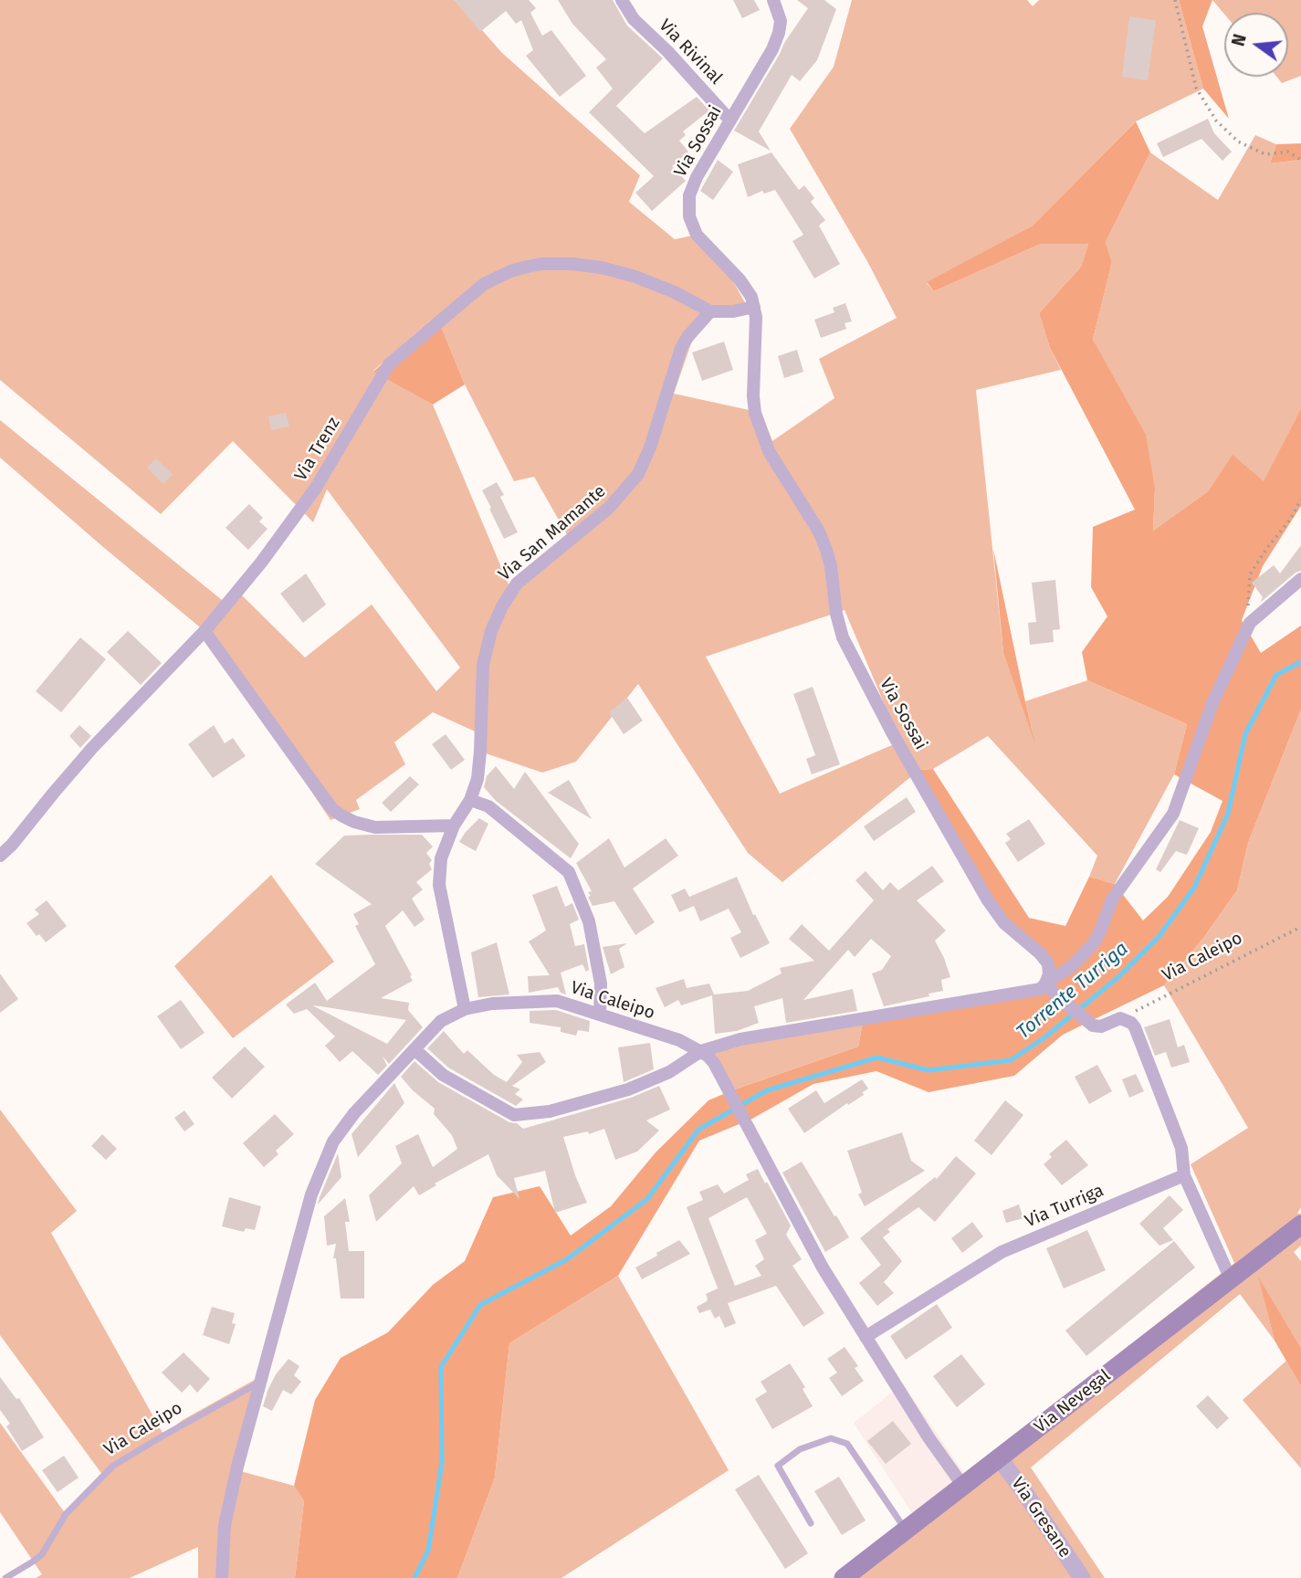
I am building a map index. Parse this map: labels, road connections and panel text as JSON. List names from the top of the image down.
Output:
{
  "streets": {
    "main road": ["Via Nevegal"],
    "street": [
      "Via Rivinal",
      "Via Sossai",
      "Via Trenz",
      "Via San Mamante",
      "Via Caleipo",
      "Via Turriga",
      "Via Gresane"
    ]
  },
  "crossings": [
    ["Via Rivinal", "Via Sossai"],
    ["Via Sossai", "Via Trenz"],
    ["Via Trenz", "Via San Mamante"],
    ["Via San Mamante", "Via Caleipo"],
    ["Via Nevegal", "Via Gresane"]
  ],
  "water": ["Torrente Turriga"],
  "north": "left"
}
